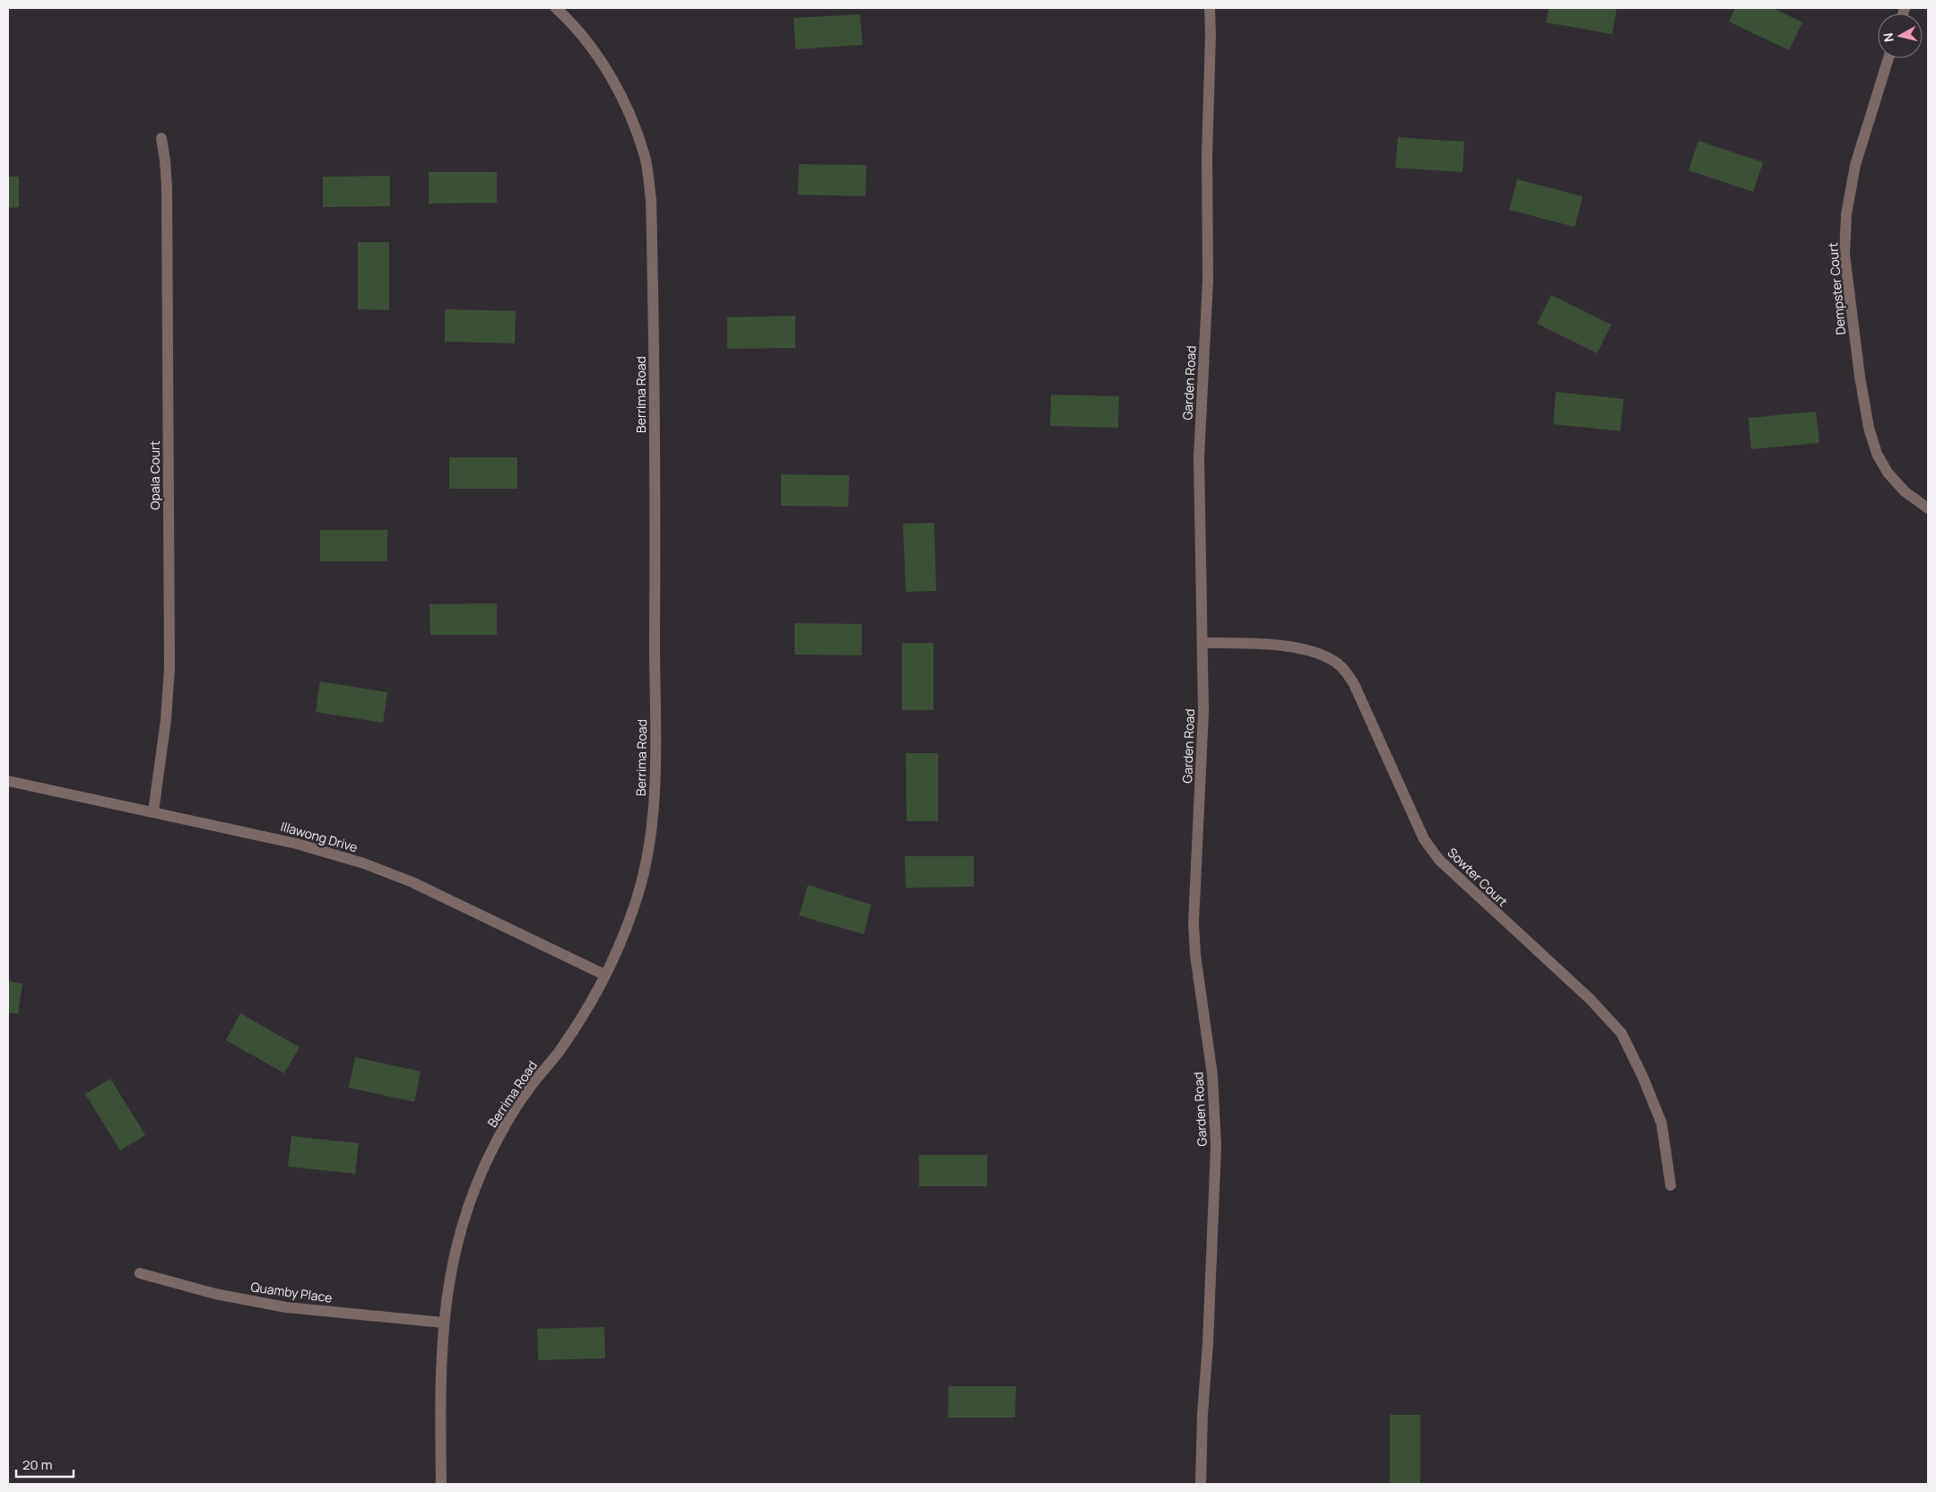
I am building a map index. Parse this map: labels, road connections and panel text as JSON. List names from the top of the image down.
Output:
{
  "streets": {
    "street": [
      "Dempster Court",
      "Garden Road",
      "Berrima Road",
      "Opala Court",
      "Illawong Drive",
      "Sowter Court",
      "Quamby Place"
    ]
  },
  "crossings": [
    ["Garden Road", "Sowter Court"],
    ["Berrima Road", "Illawong Drive"],
    ["Berrima Road", "Quamby Place"],
    ["Opala Court", "Illawong Drive"]
  ],
  "scale_bar": "20 m",
  "north": "left"
}
